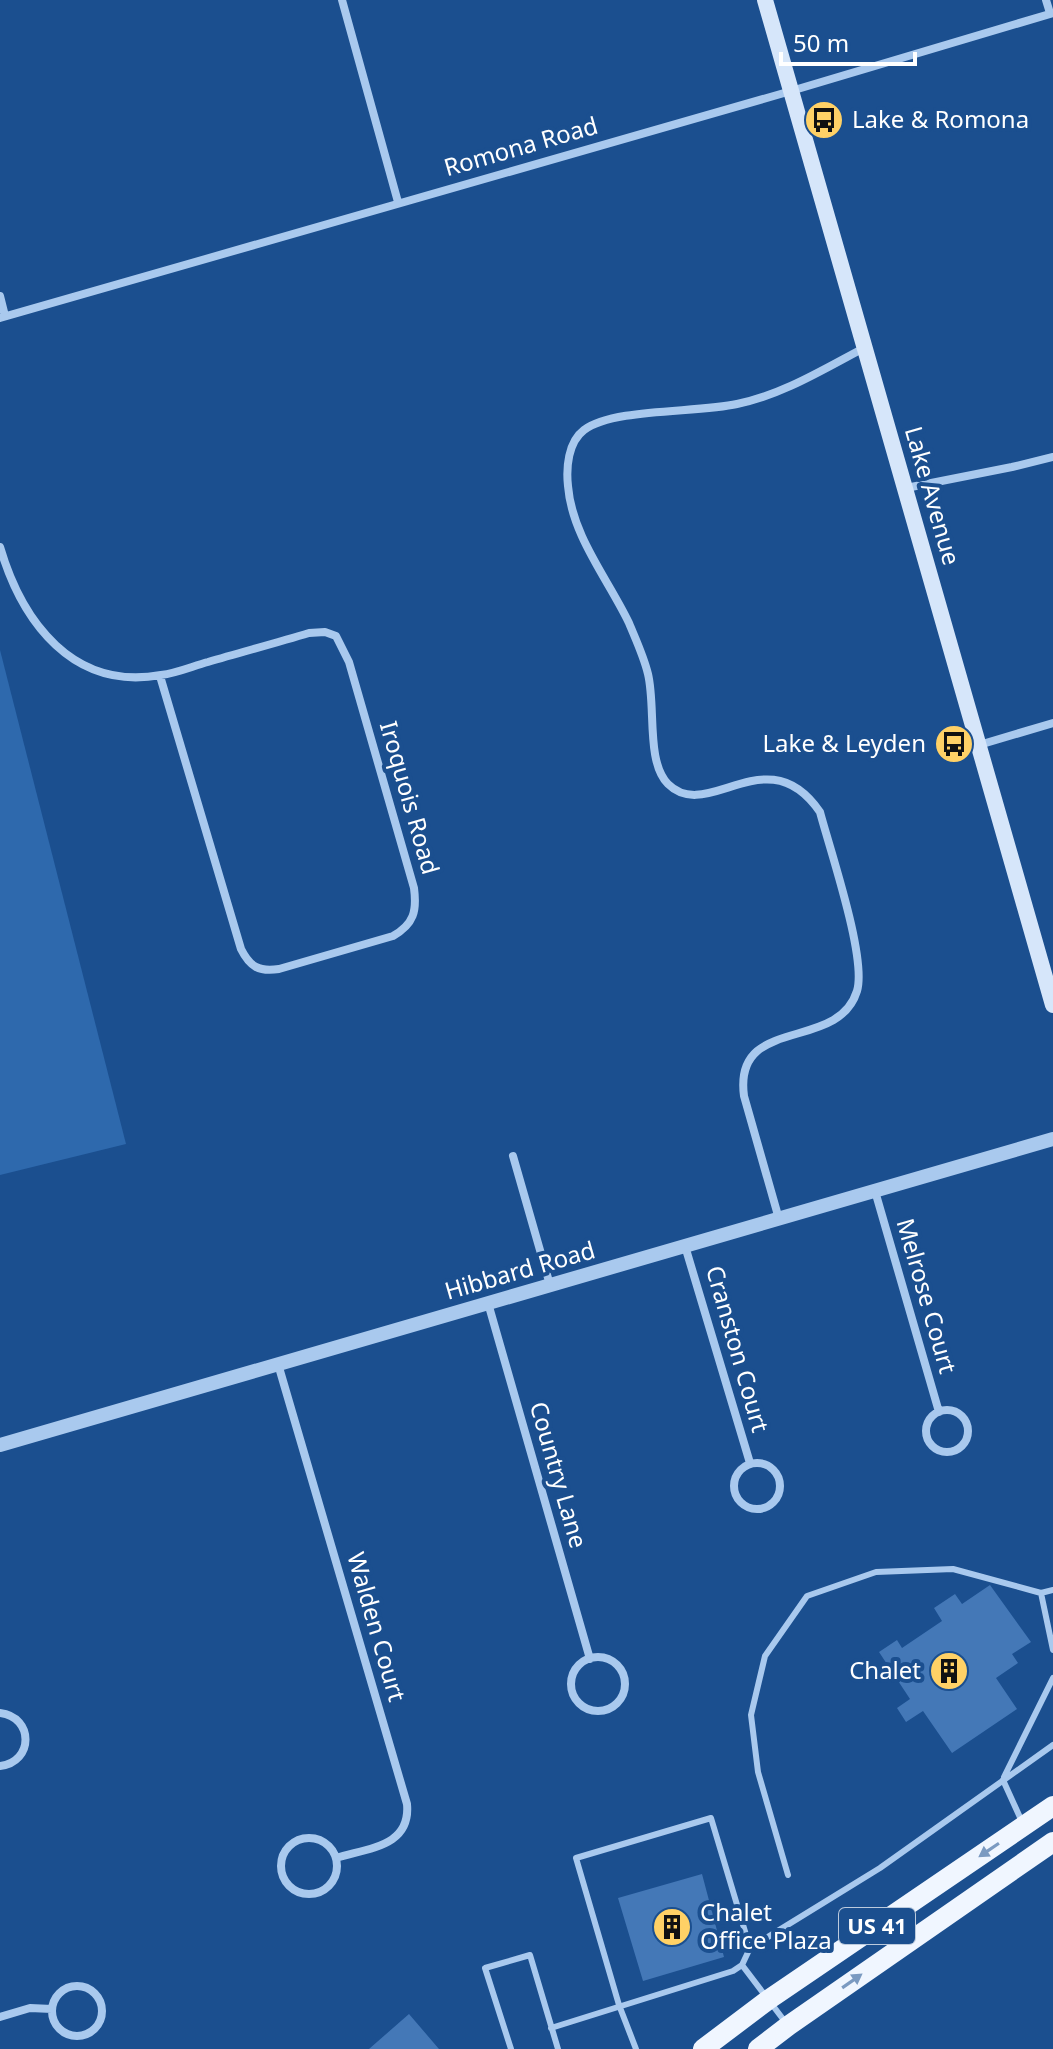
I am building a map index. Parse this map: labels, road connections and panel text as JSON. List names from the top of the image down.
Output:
{
  "streets": {
    "main road": ["Lake Avenue", "US 41"],
    "street": [
      "Romona Road",
      "Iroquois Road",
      "Hibbard Road",
      "Melrose Court",
      "Cranston Court",
      "Country Lane",
      "Walden Court"
    ]
  },
  "crossings": [
    ["Romona Road", "Lake Avenue"],
    ["Hibbard Road", "Melrose Court"],
    ["Hibbard Road", "Cranston Court"],
    ["Hibbard Road", "Country Lane"],
    ["Hibbard Road", "Walden Court"]
  ],
  "places": {
    "bus stop": ["Lake & Romona", "Lake & Leyden"],
    "building": ["Chalet", "Chalet Office Plaza"]
  },
  "scale_bar": "50 m"
}
